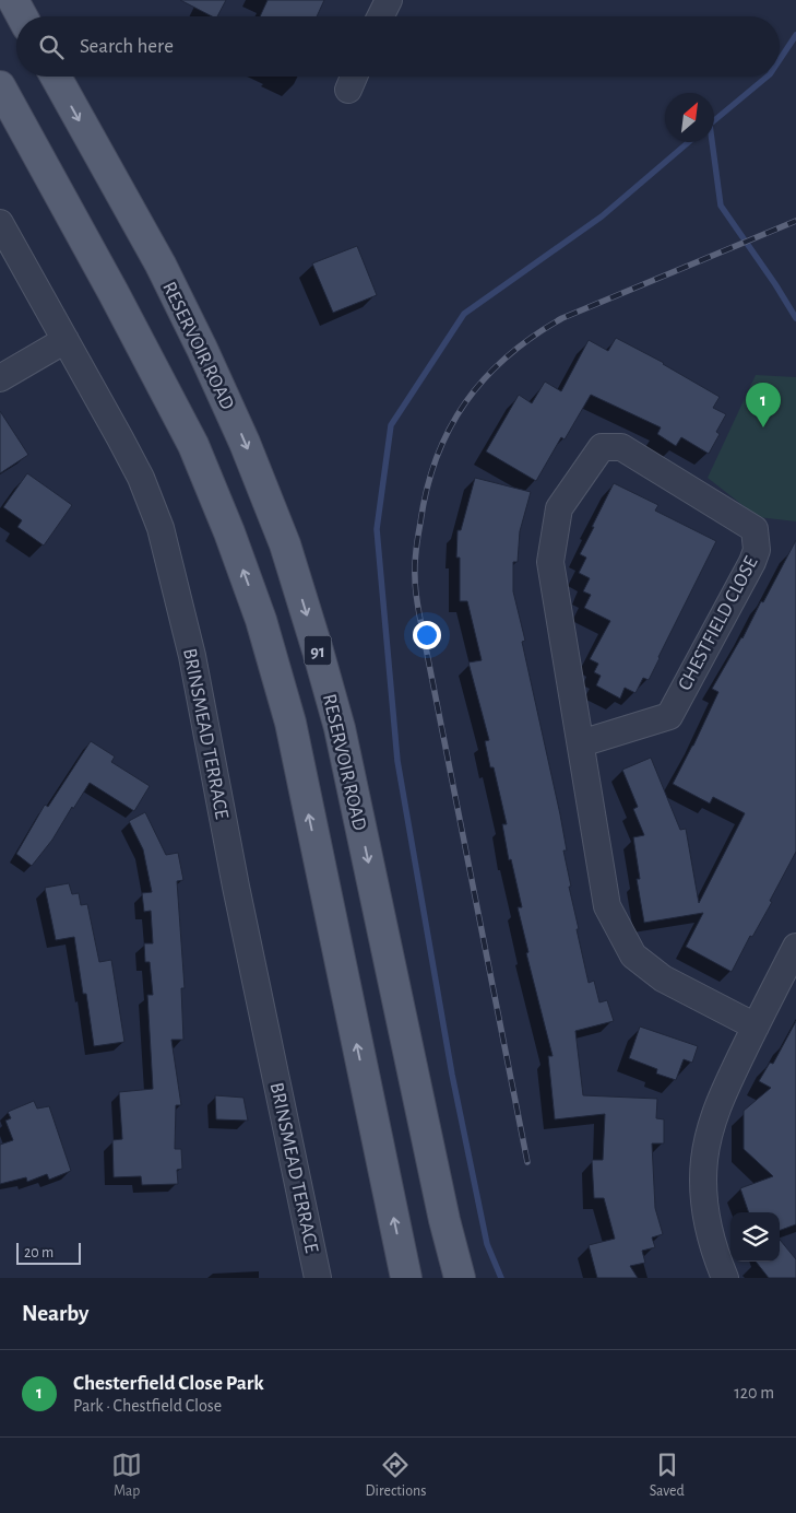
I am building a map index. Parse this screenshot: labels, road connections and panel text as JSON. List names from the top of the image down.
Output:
{
  "streets": {
    "main road": ["RESERVOIR ROAD", "91"],
    "street": ["CHESTFIELD CLOSE", "BRINSMEAD TERRACE"]
  },
  "scale_bar": "20 m",
  "north": "top right",
  "page": {
    "search": "Search here",
    "pins": "1",
    "scale": "20 m",
    "heading": "Nearby",
    "list": [
      {
        "mark": "1",
        "name": "Chesterfield Close Park",
        "note": "Park · Chestfield Close",
        "value": "120 m"
      }
    ],
    "nav": ["Map", "Directions", "Saved"]
  }
}
